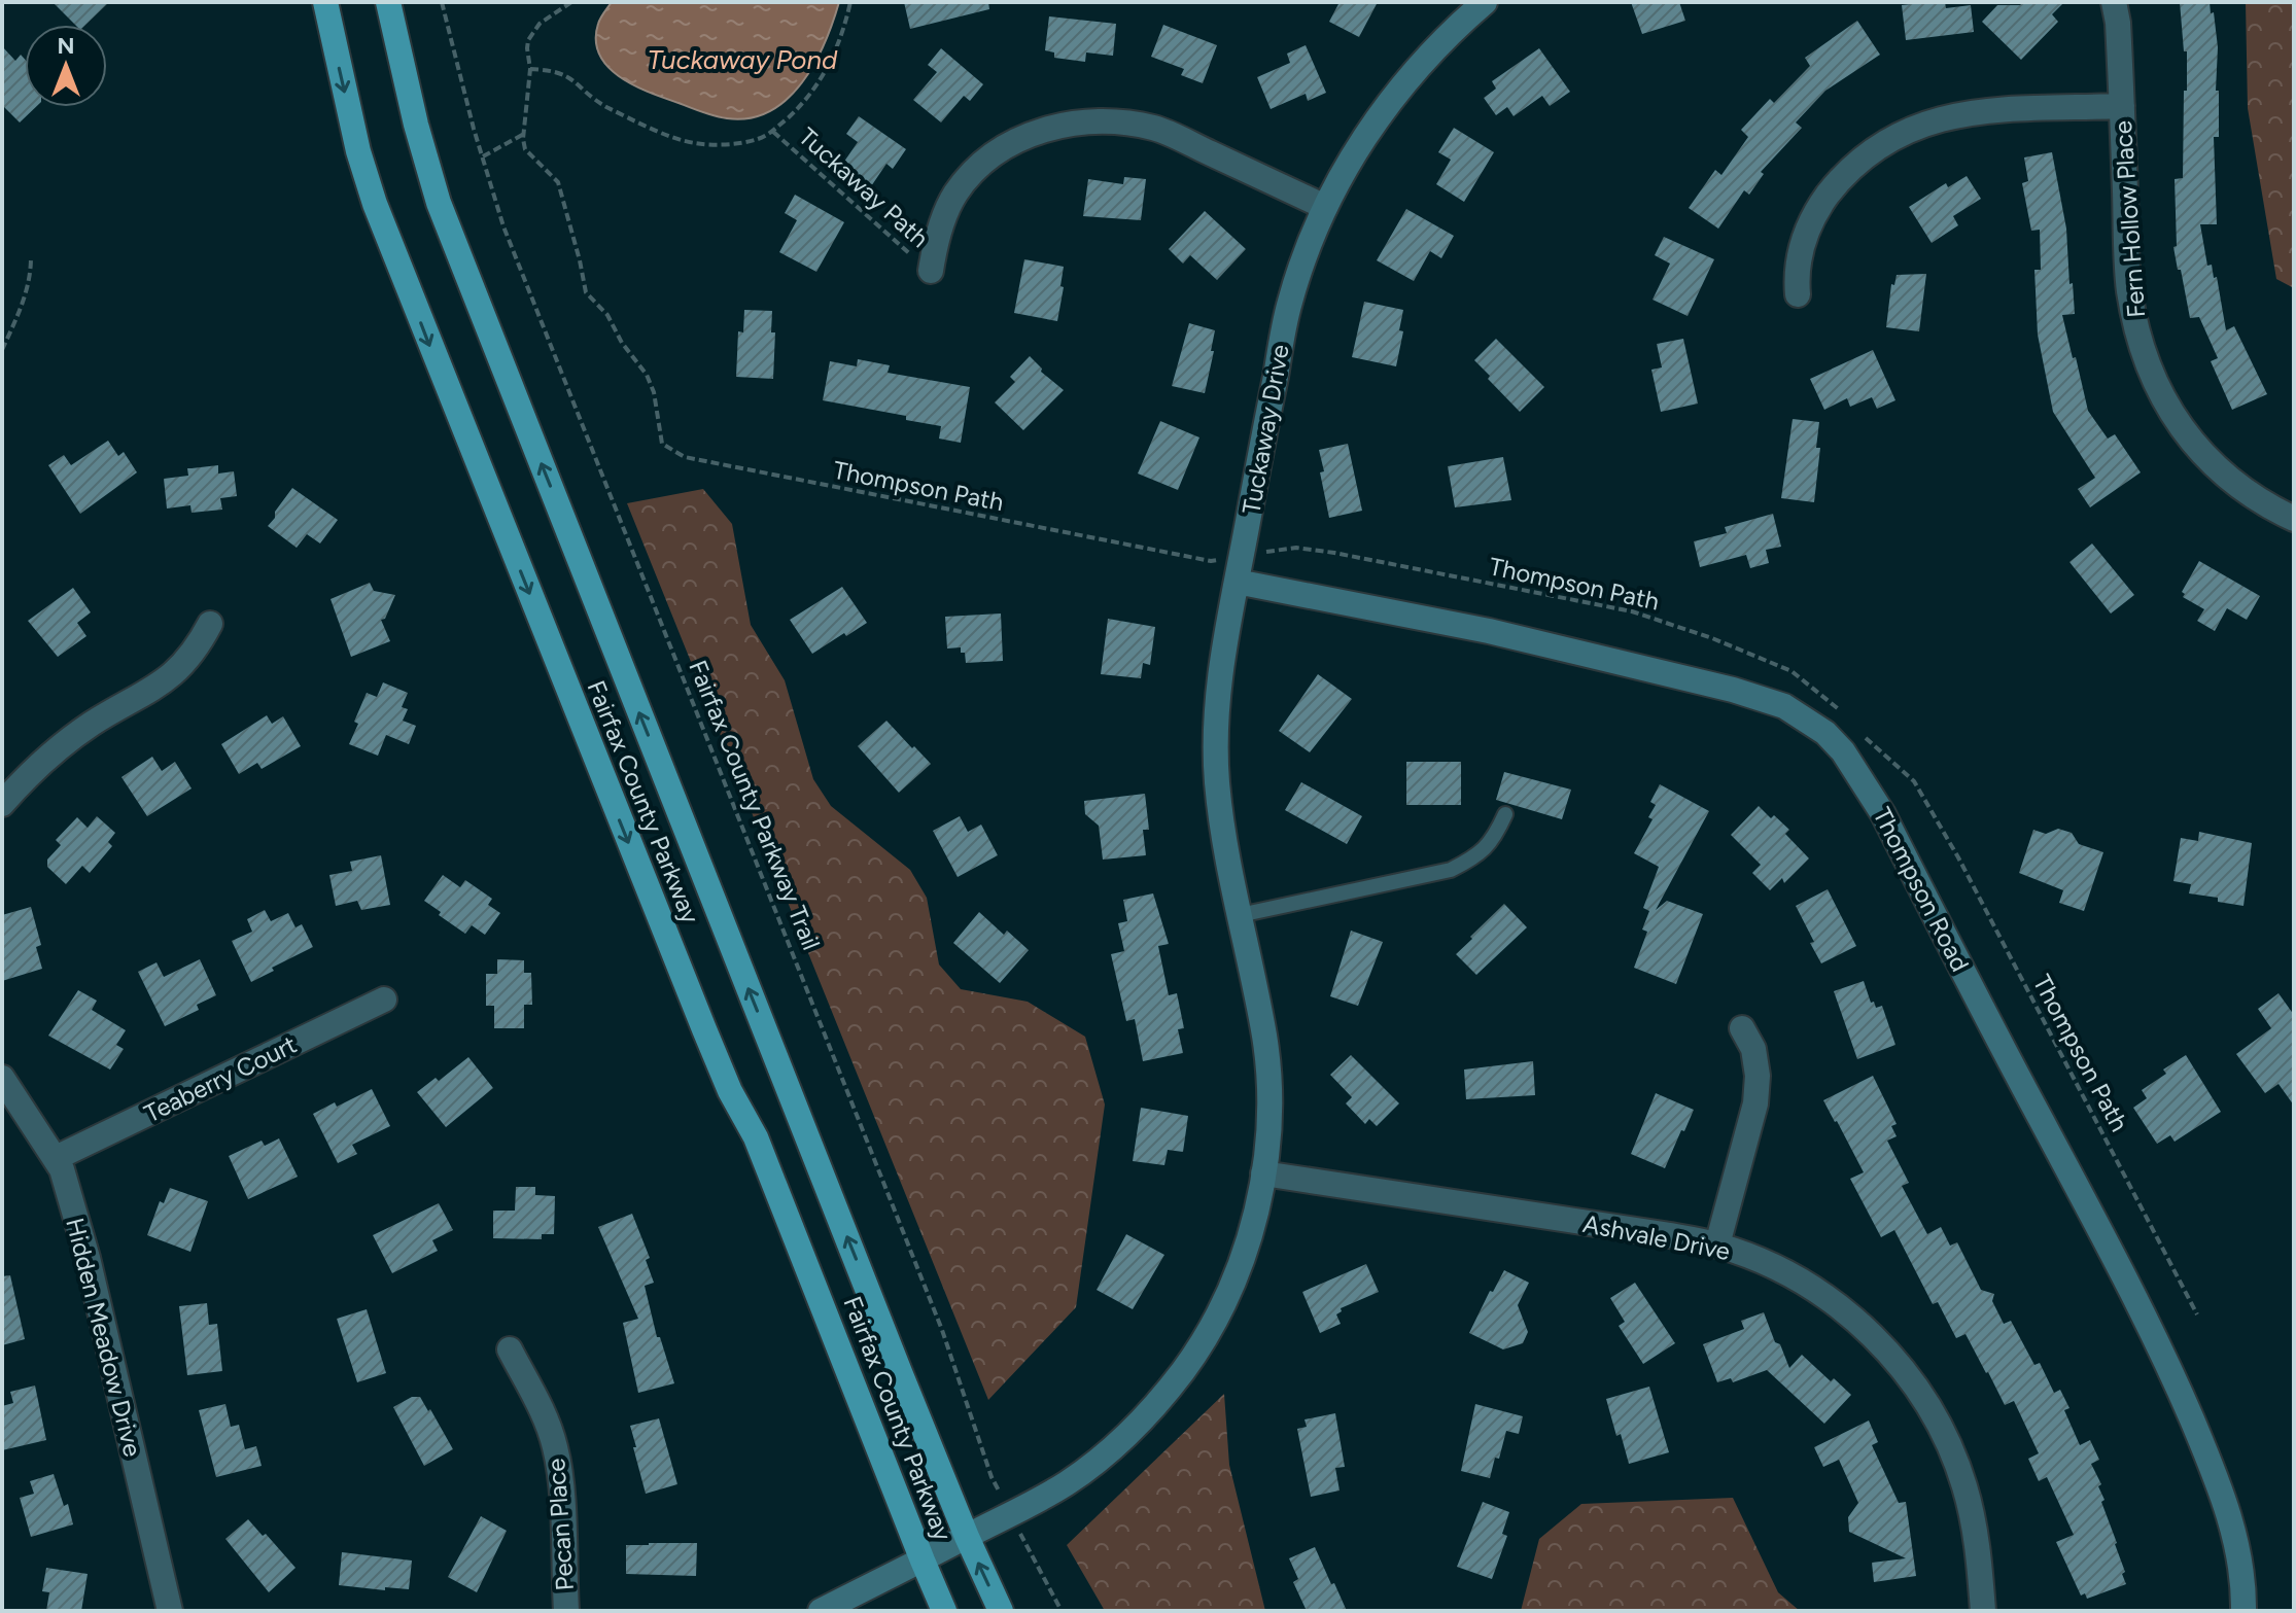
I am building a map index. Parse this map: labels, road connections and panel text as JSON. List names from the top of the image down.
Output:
{
  "streets": {
    "highway": ["Fairfax County Parkway"],
    "street": [
      "Fern Hollow Place",
      "Tuckaway Drive",
      "Thompson Road",
      "Teaberry Court",
      "Ashvale Drive",
      "Hidden Meadow Drive",
      "Pecan Place"
    ],
    "path": ["Tuckaway Path", "Thompson Path", "Fairfax County Parkway Trail"]
  },
  "crossings": [
    ["Tuckaway Drive", "Thompson Path"],
    ["Tuckaway Drive", "Fairfax County Parkway"],
    ["Tuckaway Drive", "Fairfax County Parkway Trail"],
    ["Tuckaway Drive", "Thompson Road"],
    ["Tuckaway Drive", "Ashvale Drive"],
    ["Teaberry Court", "Hidden Meadow Drive"]
  ],
  "water": ["Tuckaway Pond"],
  "north": "top"
}
